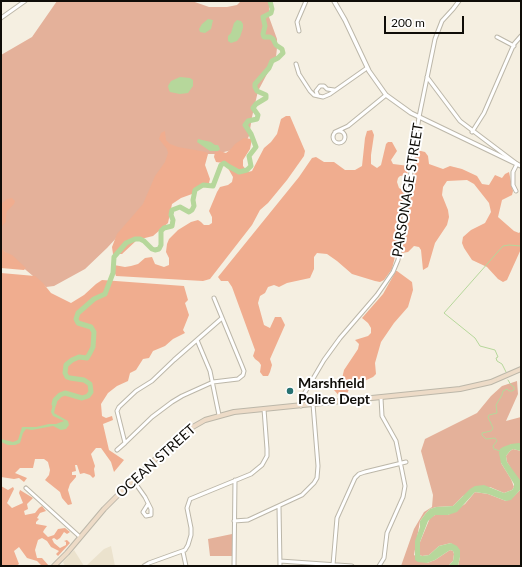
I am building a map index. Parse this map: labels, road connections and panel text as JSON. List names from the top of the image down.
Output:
{
  "streets": {
    "main road": ["OCEAN STREET"],
    "street": ["PARSONAGE STREET"]
  },
  "crossings": [
    ["PARSONAGE STREET", "OCEAN STREET"]
  ],
  "places": ["Marshfield Police Dept"],
  "scale_bar": "200 m"
}
